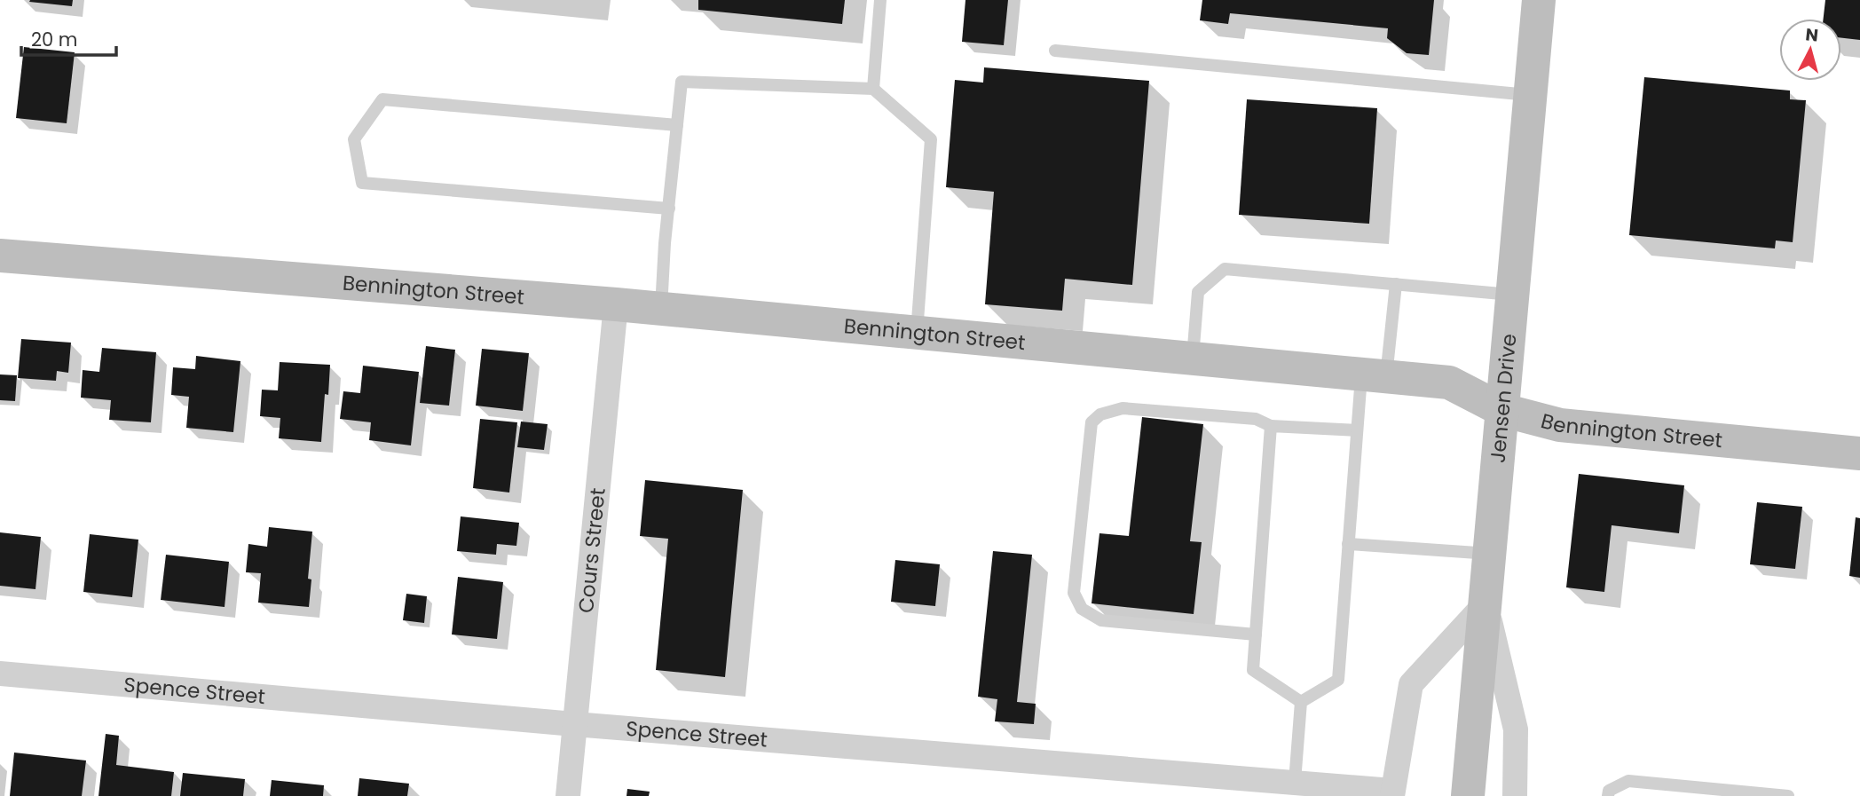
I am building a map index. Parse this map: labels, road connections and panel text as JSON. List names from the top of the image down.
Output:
{
  "streets": {
    "street": [
      "Bennington Street",
      "Jensen Drive",
      "Cours Street",
      "Spence Street"
    ]
  },
  "crossings": [
    ["Bennington Street", "Jensen Drive"],
    ["Bennington Street", "Cours Street"],
    ["Cours Street", "Spence Street"]
  ],
  "scale_bar": "20 m",
  "north": "top"
}
